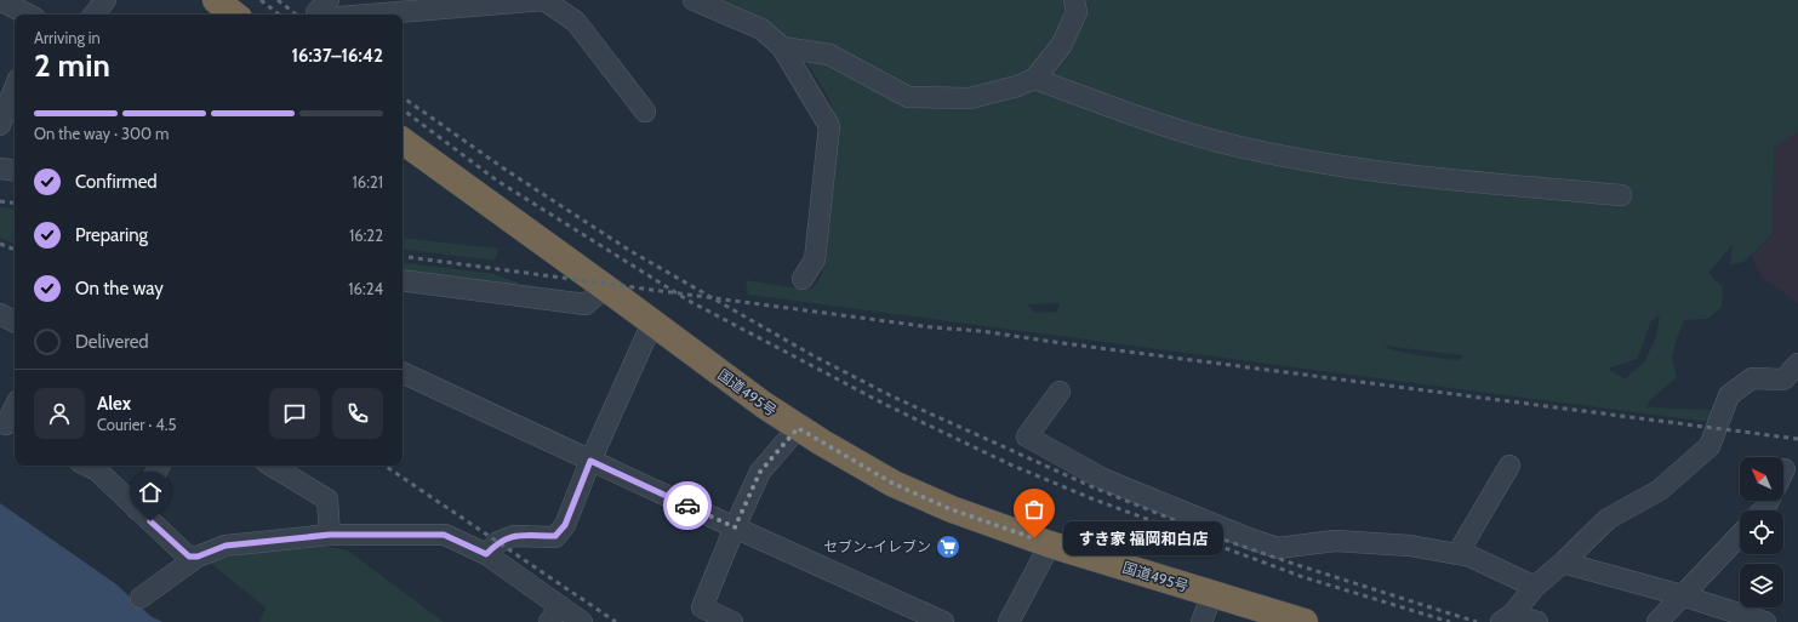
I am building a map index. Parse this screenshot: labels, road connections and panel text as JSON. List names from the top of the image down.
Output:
{
  "streets": {
    "highway": ["国道495号"]
  },
  "places": {
    "other": ["すき家 福岡和白店"],
    "supermarket": ["セブン-イレブン"]
  },
  "north": "top left",
  "page": {
    "heading": ["2 min", "Arriving in", "16:37–16:42"],
    "panel": ["Alex", "Courier · 4.5"],
    "bar": "On the way · 300 m",
    "list": [
      ["Confirmed", "16:21"],
      ["Preparing", "16:22"],
      ["On the way", "16:24"],
      "Delivered"
    ],
    "bubble": "すき家 福岡和白店"
  }
}
